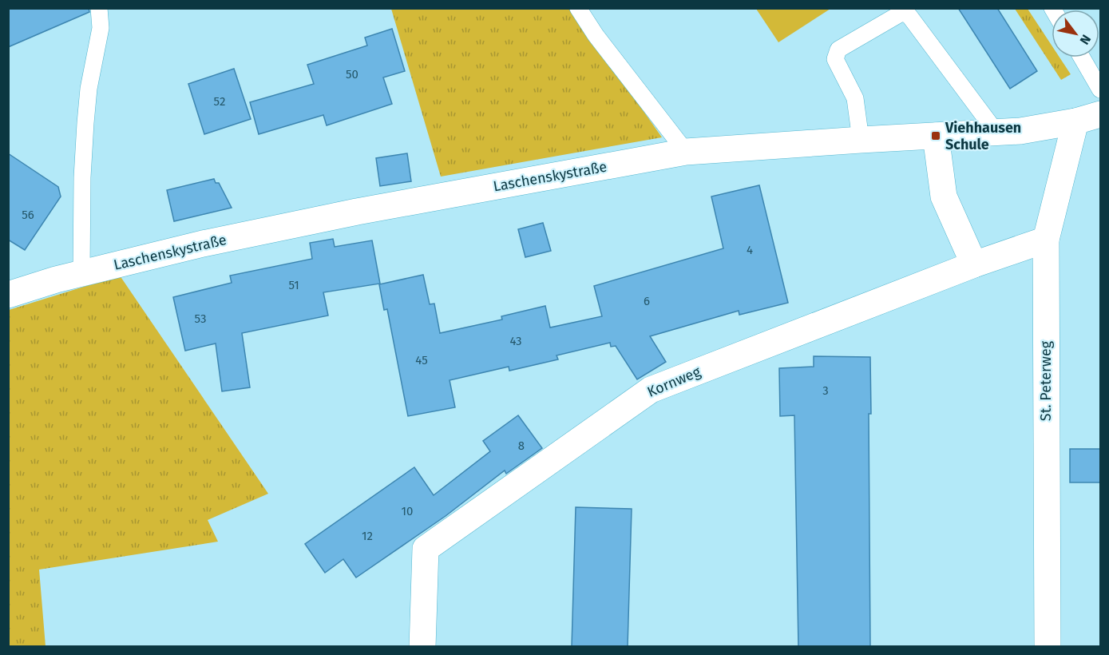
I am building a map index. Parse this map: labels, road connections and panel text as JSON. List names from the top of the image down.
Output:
{
  "streets": {
    "street": ["Laschenskystraße", "St. Peterweg", "Kornweg"]
  },
  "crossings": [
    ["Laschenskystraße", "St. Peterweg"],
    ["St. Peterweg", "Kornweg"]
  ],
  "places": {
    "transit": ["Viehhausen Schule"]
  },
  "house_numbers": [
    "50",
    "52",
    "56",
    "4",
    "51",
    "6",
    "53",
    "43",
    "45",
    "3",
    "8",
    "10",
    "12"
  ],
  "north": "bottom right"
}
